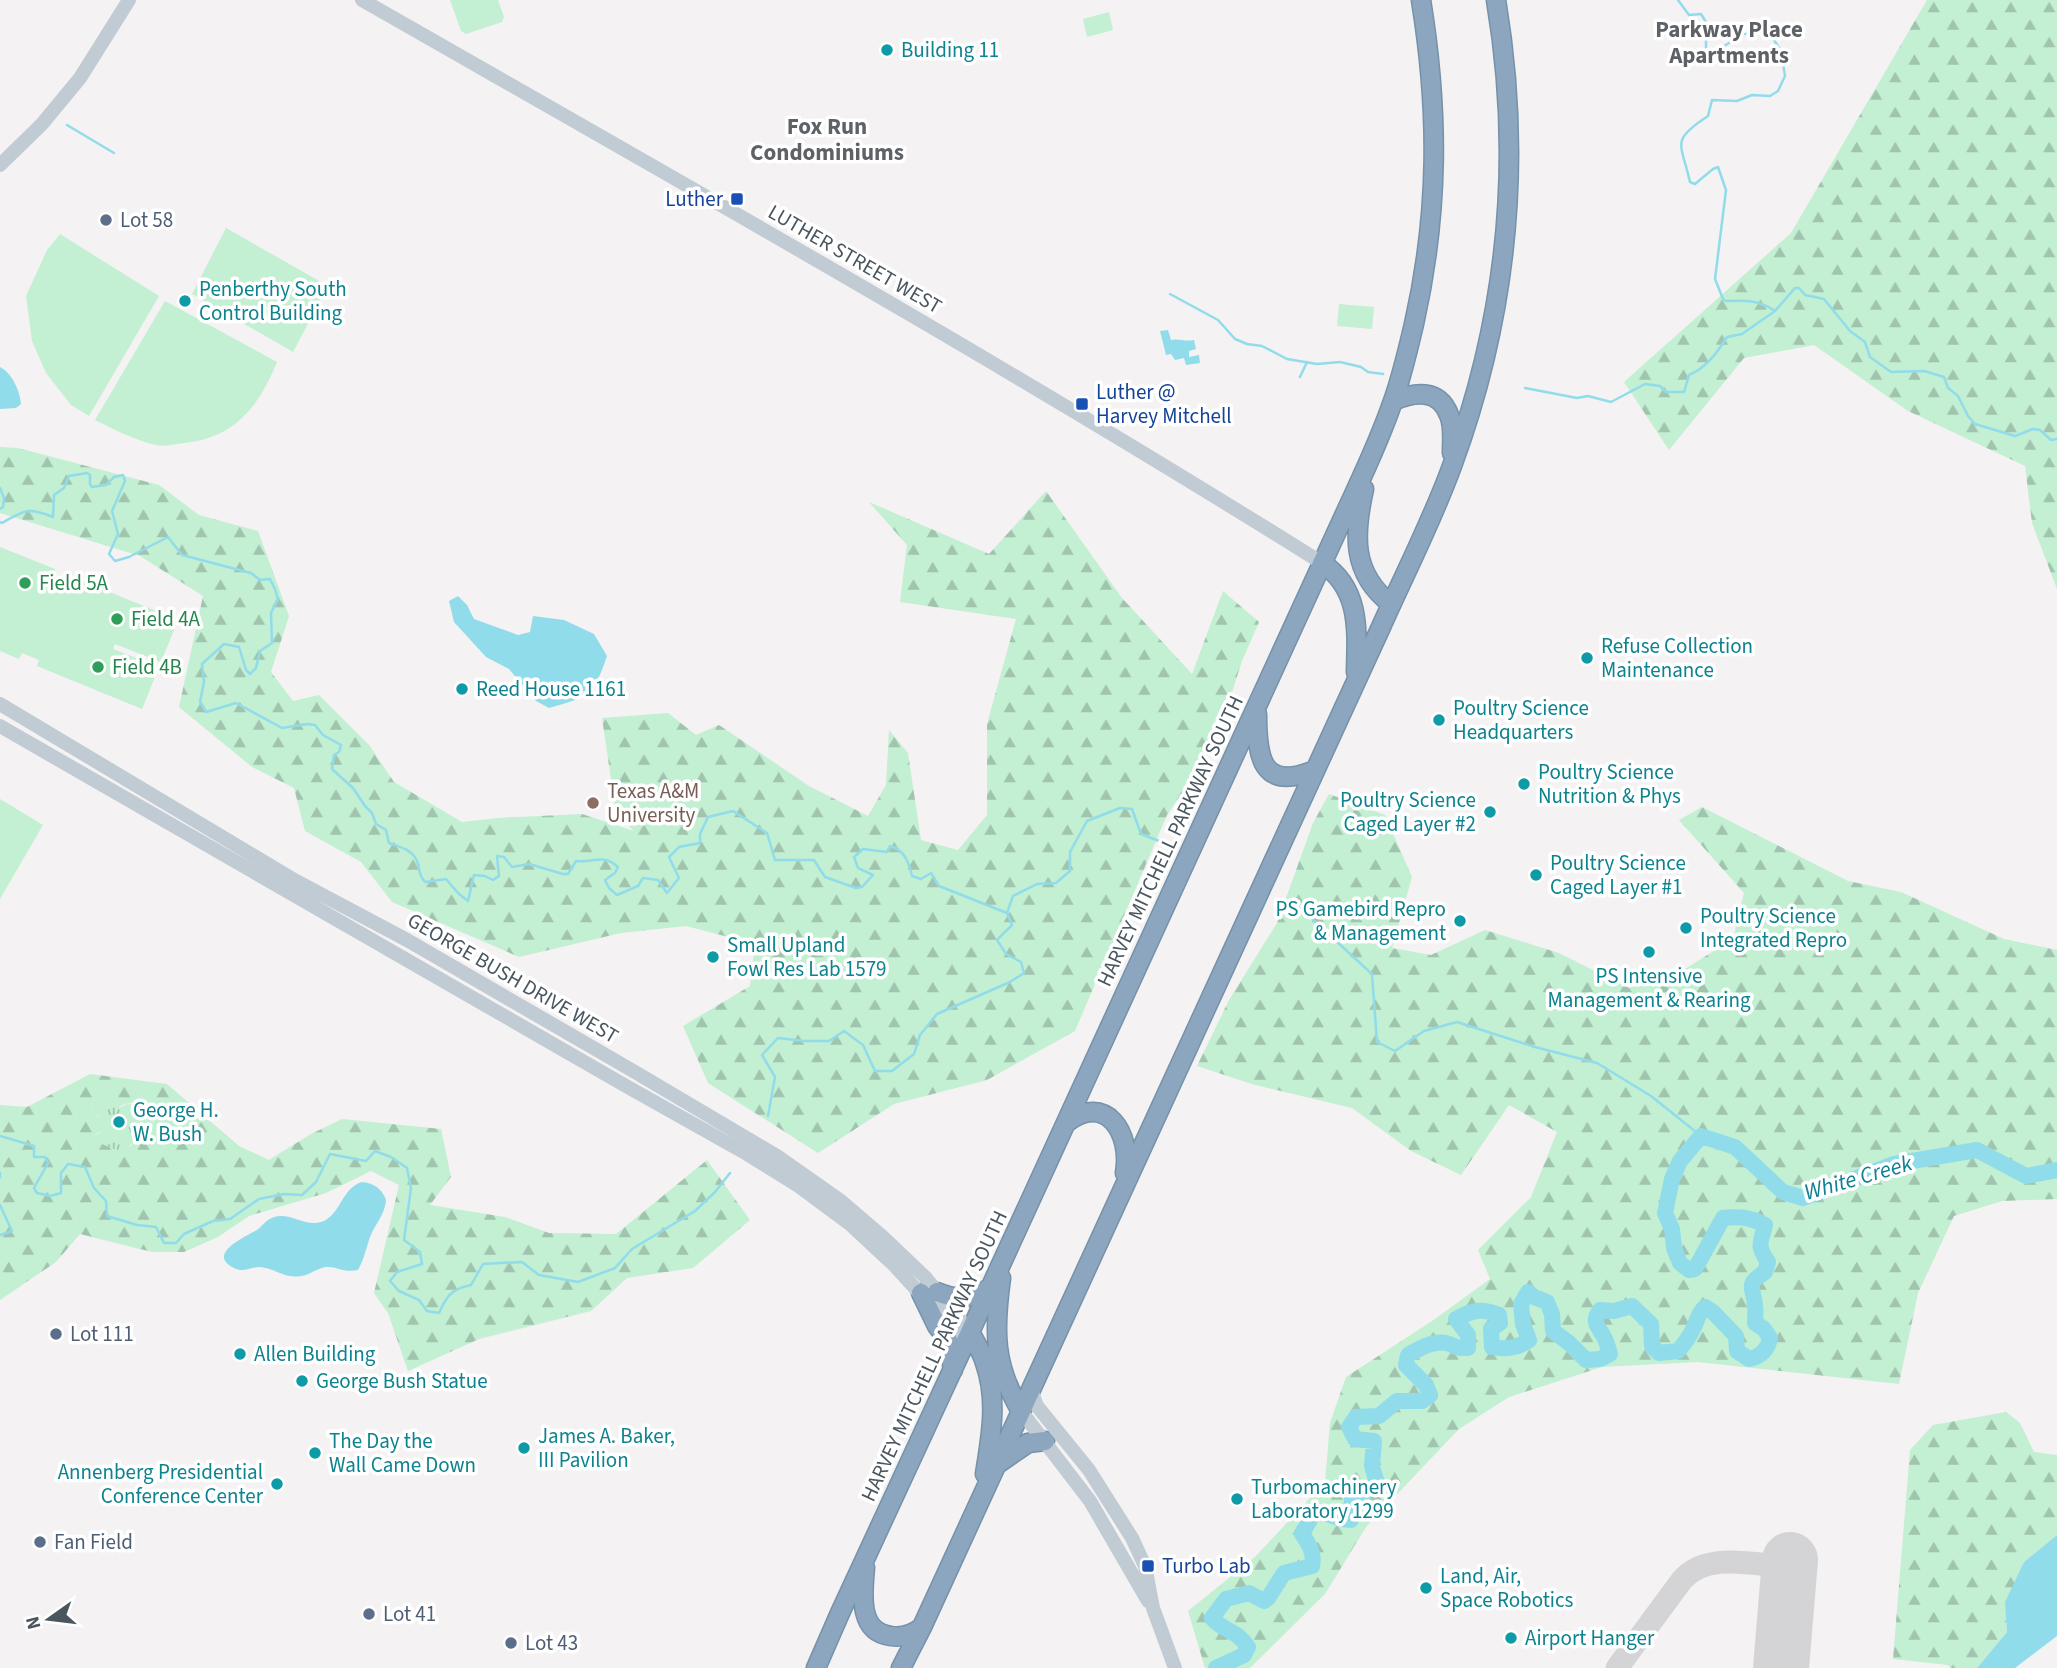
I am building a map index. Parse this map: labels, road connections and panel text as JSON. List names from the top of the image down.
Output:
{
  "streets": {
    "highway": ["HARVEY MITCHELL PARKWAY SOUTH"],
    "main road": ["LUTHER STREET WEST", "GEORGE BUSH DRIVE WEST"]
  },
  "crossings": [
    ["LUTHER STREET WEST", "HARVEY MITCHELL PARKWAY SOUTH"],
    ["HARVEY MITCHELL PARKWAY SOUTH", "GEORGE BUSH DRIVE WEST"]
  ],
  "districts": ["Parkway Place Apartments", "Fox Run Condominiums"],
  "water": ["White Creek"],
  "places": {
    "other": [
      "Building 11",
      "Lot 58",
      "Penberthy South Control Building",
      "Field 5A",
      "Field 4A",
      "Refuse Collection Maintenance",
      "Field 4B",
      "Reed House 1161",
      "Poultry Science Headquarters",
      "Poultry Science Nutrition & Phys",
      "Texas A&M University",
      "Poultry Science Caged Layer #2",
      "Poultry Science Caged Layer #1",
      "PS Gamebird Repro & Management",
      "Poultry Science Integrated Repro",
      "PS Intensive Management & Rearing",
      "Small Upland Fowl Res Lab 1579",
      "George H. W. Bush",
      "Lot 111",
      "Allen Building",
      "George Bush Statue",
      "James A. Baker, III Pavilion",
      "The Day the Wall Came Down",
      "Annenberg Presidential Conference Center",
      "Turbomachinery Laboratory 1299",
      "Fan Field",
      "Land, Air, Space Robotics",
      "Lot 41",
      "Airport Hanger",
      "Lot 43"
    ],
    "transit": ["Luther", "Luther @ Harvey Mitchell", "Turbo Lab"]
  },
  "north": "left"
}
